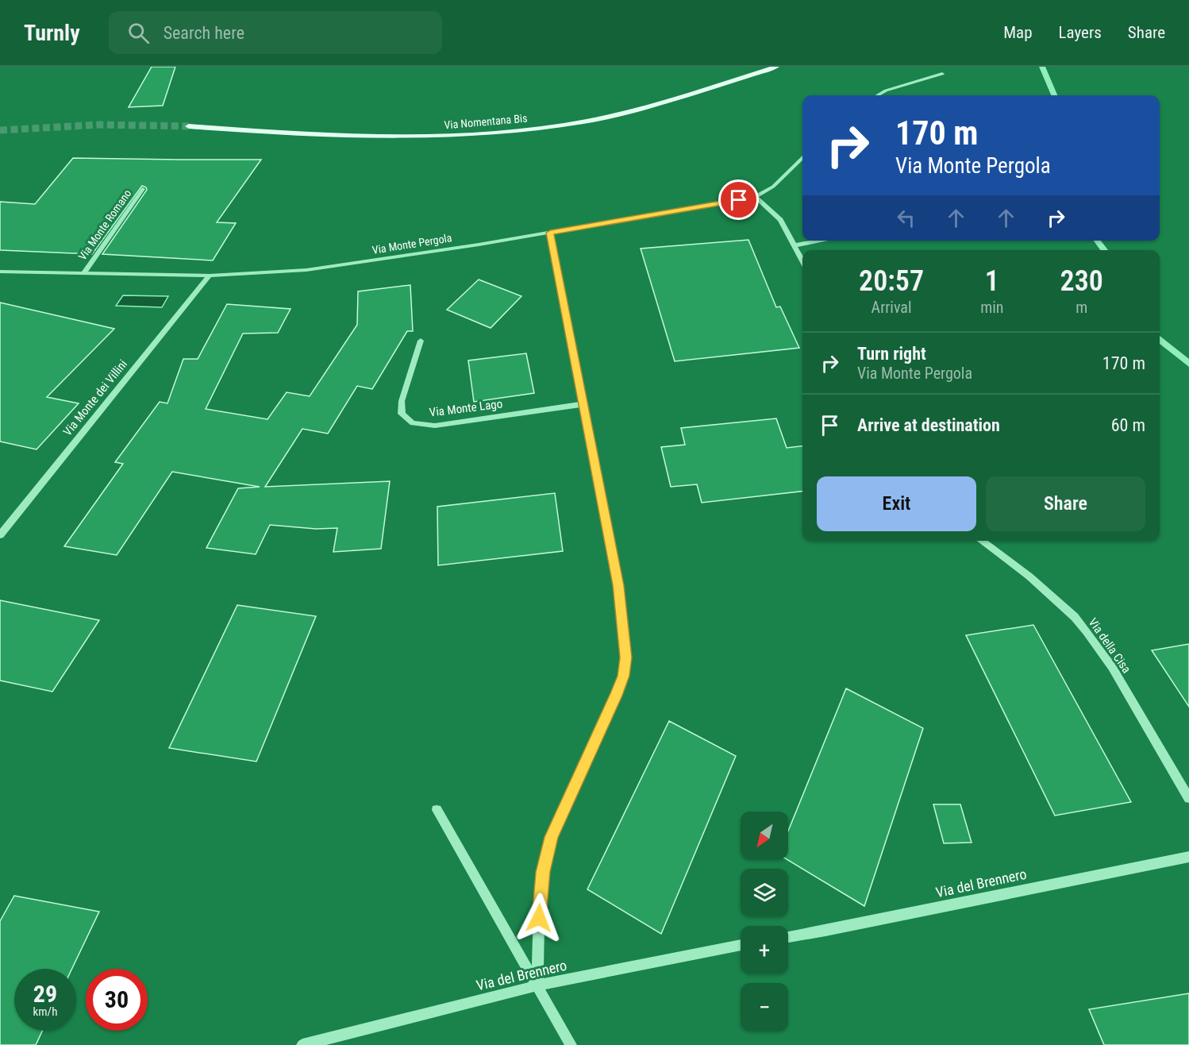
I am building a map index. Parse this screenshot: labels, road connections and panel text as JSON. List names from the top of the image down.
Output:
{
  "streets": {
    "main road": ["Via Nomentana Bis"],
    "street": [
      "Via Monte Romano",
      "Via Monte Pergola",
      "Via Monte dei Villini",
      "Via Monte Lago",
      "Via della Cisa",
      "Via del Brennero"
    ]
  },
  "crossings": [
    ["Via Monte Romano", "Via Monte Pergola"],
    ["Via Monte Pergola", "Via Monte dei Villini"]
  ],
  "north": "bottom left",
  "page": {
    "header": "Turnly",
    "search": "Search here",
    "nav": ["Map", "Layers", "Share"],
    "turn": ["170 m", "Via Monte Pergola"],
    "eta": [
      "20:57",
      "Arrival",
      "1",
      "min",
      "230",
      "m"
    ],
    "list": [
      {
        "name": "Turn right",
        "note": "Via Monte Pergola",
        "value": "170 m"
      },
      {
        "name": "Arrive at destination",
        "value": "60 m"
      }
    ],
    "buttons": ["Exit", "Share"],
    "map_buttons": ["+", "−"],
    "speed": "29 km/h",
    "limit": "30"
  }
}
